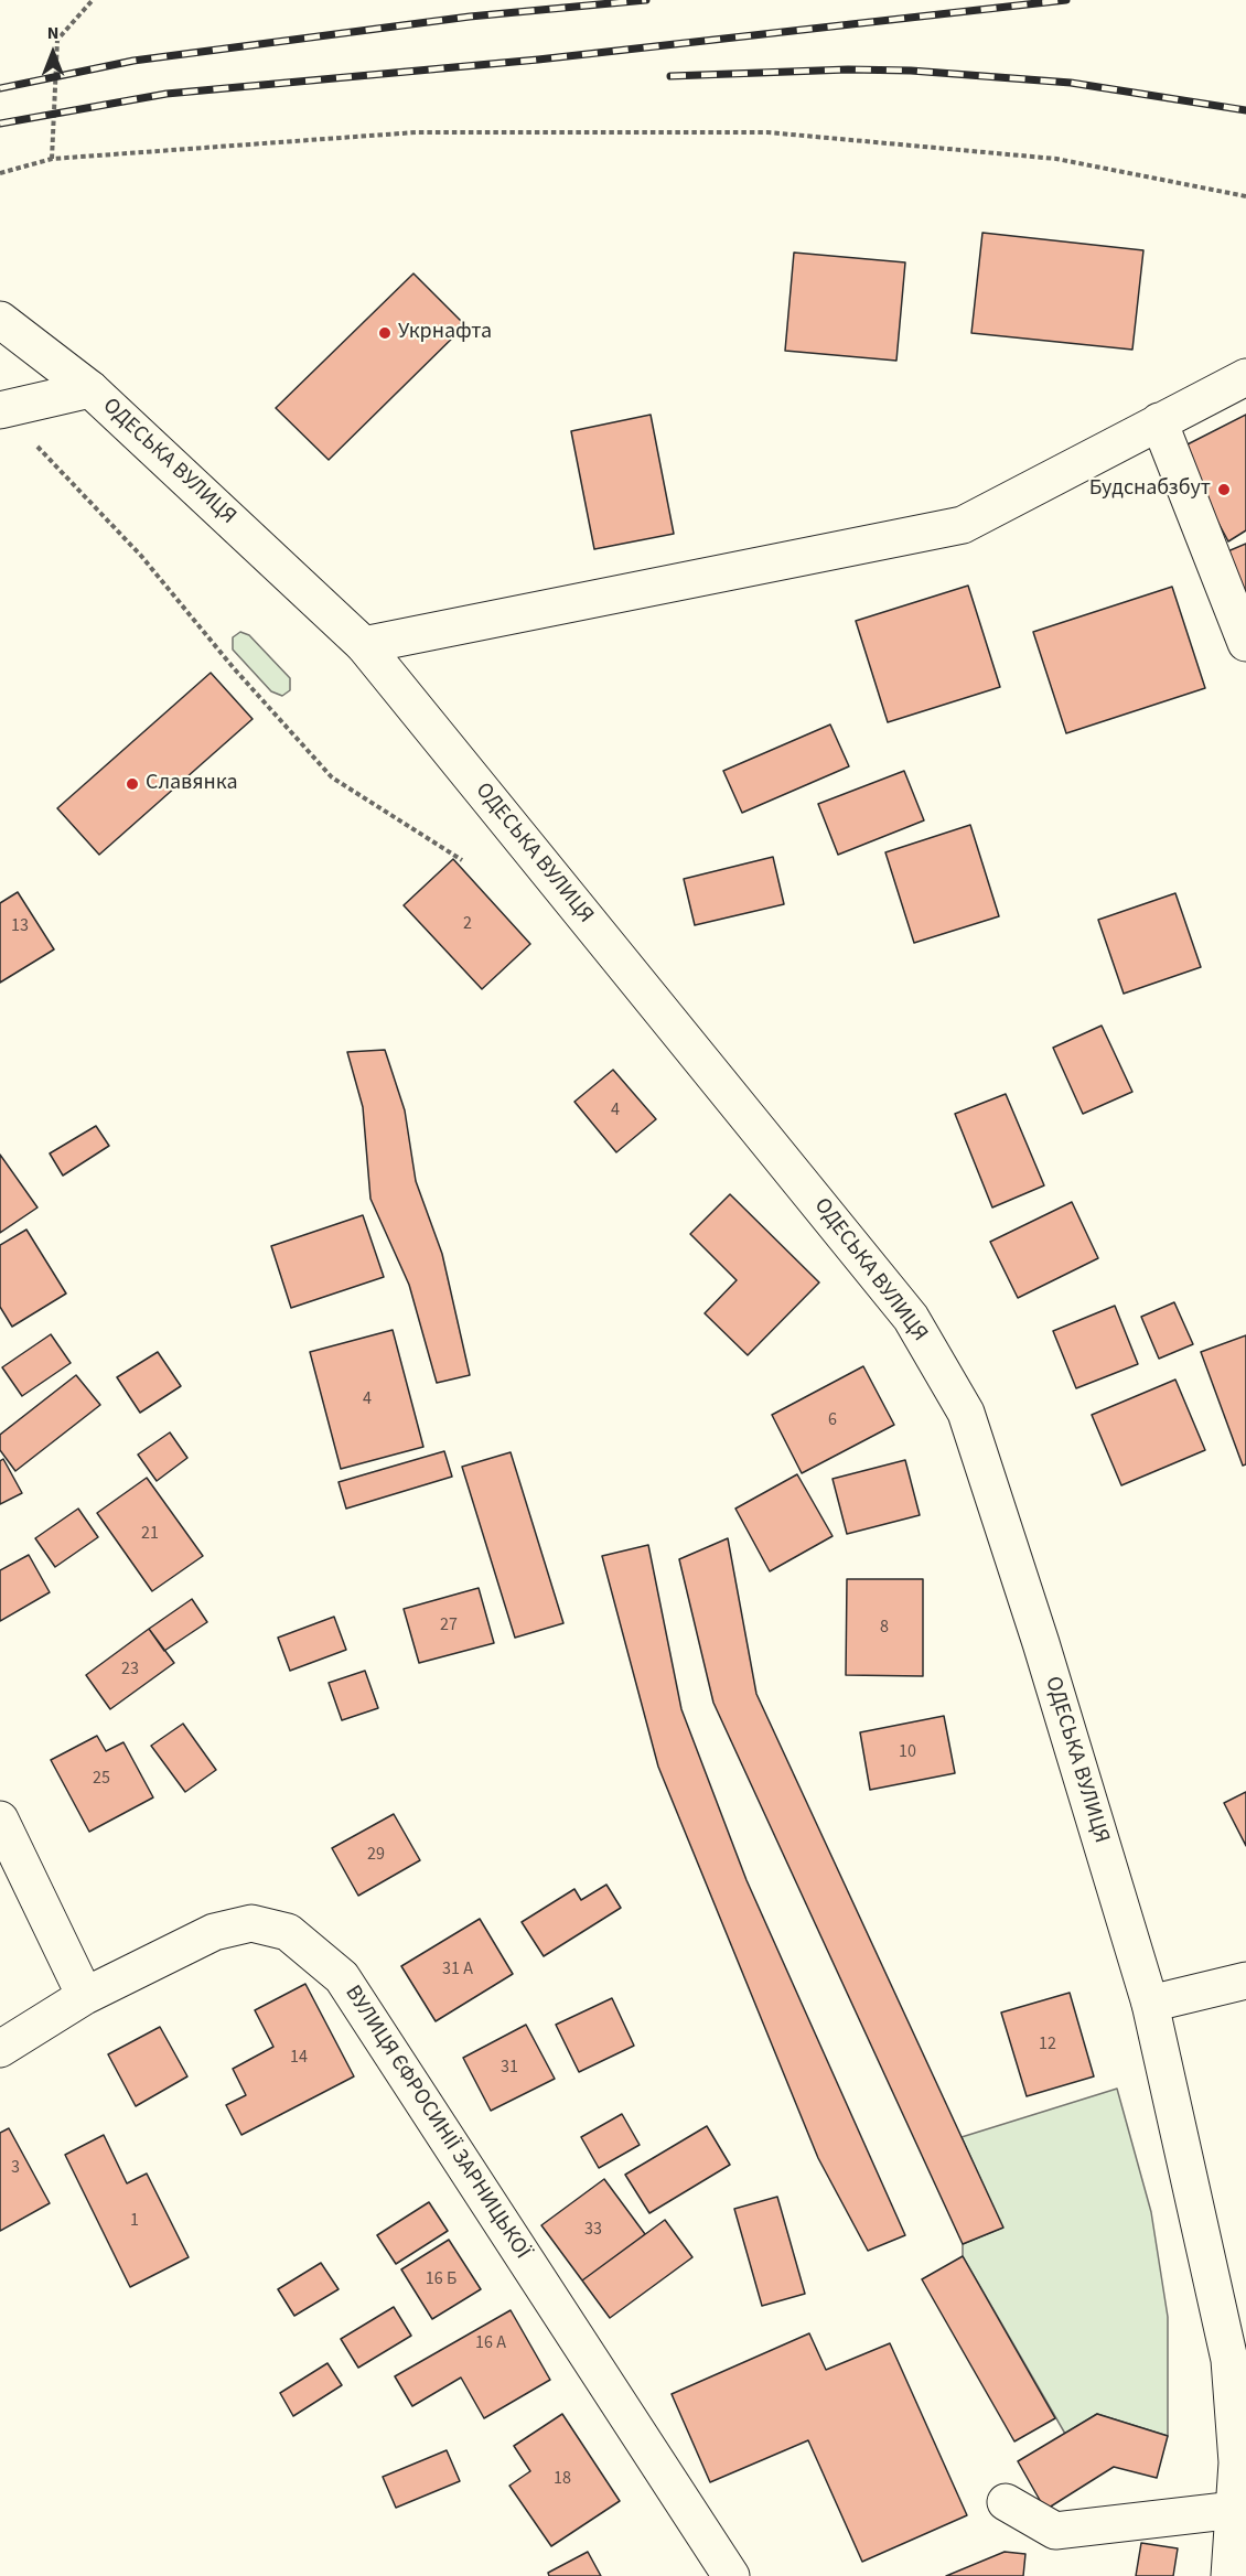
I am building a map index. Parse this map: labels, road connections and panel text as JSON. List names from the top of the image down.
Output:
{
  "streets": {
    "street": ["ОДЕСЬКА ВУЛИЦЯ", "ВУЛИЦЯ ЄФРОСИНІЇ ЗАРНИЦЬКОЇ"]
  },
  "places": ["Укрнафта", "Будснабзбут", "Славянка"],
  "house_numbers": [
    "2",
    "13",
    "4",
    "4",
    "6",
    "21",
    "27",
    "8",
    "23",
    "10",
    "25",
    "29",
    "31 А",
    "12",
    "14",
    "31",
    "3",
    "1",
    "33",
    "16 Б",
    "16 А",
    "18"
  ],
  "north": "top"
}
